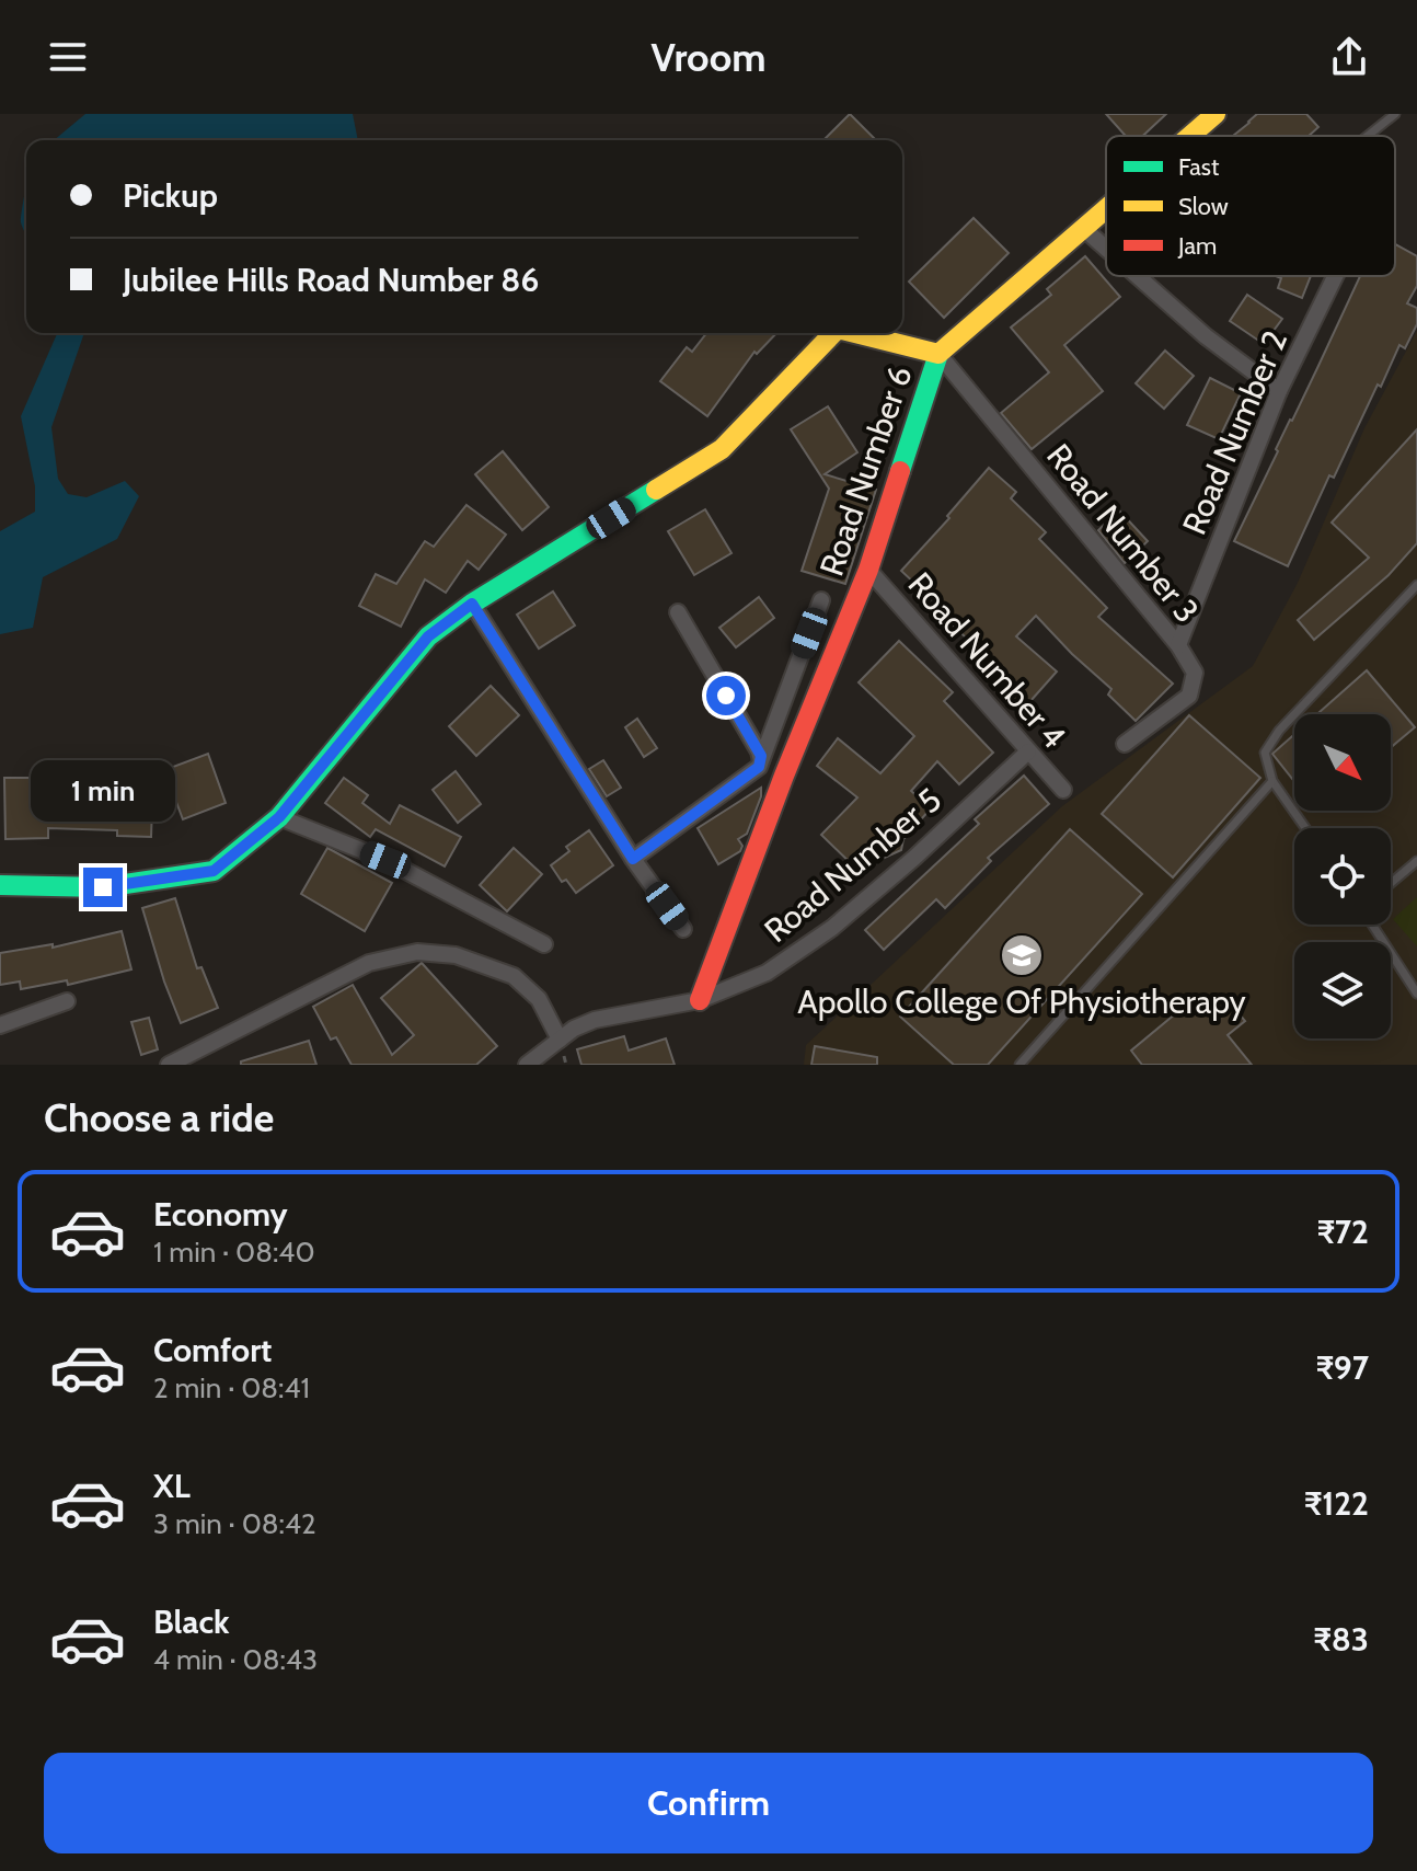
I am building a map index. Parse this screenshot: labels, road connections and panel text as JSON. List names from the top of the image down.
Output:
{
  "streets": {
    "street": [
      "Road Number 2",
      "Road Number 6",
      "Road Number 3",
      "Road Number 4",
      "Road Number 5"
    ]
  },
  "crossings": [
    ["Road Number 2", "Road Number 3"],
    ["Road Number 6", "Road Number 3"],
    ["Road Number 6", "Road Number 4"],
    ["Road Number 6", "Road Number 5"],
    ["Road Number 4", "Road Number 5"]
  ],
  "places": {
    "school or university": ["Apollo College Of Physiotherapy"]
  },
  "legend": ["Fast", "Slow", "Jam"],
  "north": "bottom right",
  "page": {
    "header": "Vroom",
    "banner": ["Pickup", "Jubilee Hills Road Number 86"],
    "bubble": "1 min",
    "heading": "Choose a ride",
    "list": [
      {
        "name": "Economy",
        "note": "1 min · 08:40",
        "value": "₹72"
      },
      {
        "name": "Comfort",
        "note": "2 min · 08:41",
        "value": "₹97"
      },
      {
        "name": "XL",
        "note": "3 min · 08:42",
        "value": "₹122"
      },
      {
        "name": "Black",
        "note": "4 min · 08:43",
        "value": "₹83"
      }
    ],
    "buttons": "Confirm"
  }
}
